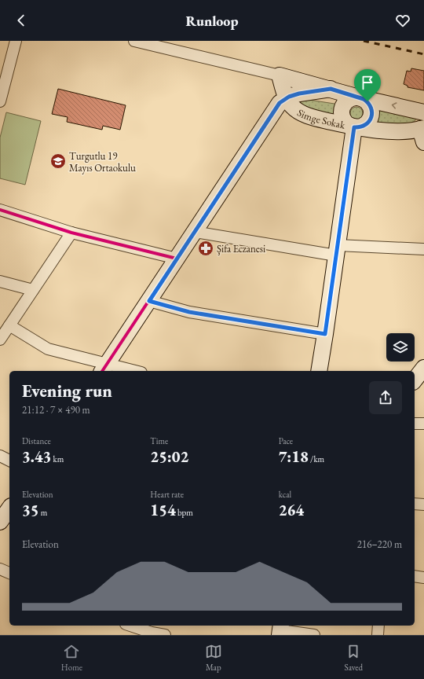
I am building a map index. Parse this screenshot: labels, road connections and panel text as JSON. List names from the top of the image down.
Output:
{
  "streets": {
    "main road": ["Simge Sokak"]
  },
  "places": {
    "school or university": ["Turgutlu 19 Mayıs Ortaokulu"],
    "pharmacy": ["Şifa Eczanesi"]
  },
  "page": {
    "header": "Runloop",
    "heading": ["Evening run", "21:12 · 7 × 490 m"],
    "stats": [
      ["Distance", "3.43 km"],
      ["Time", "25:02"],
      ["Pace", "7:18 /km"],
      ["Elevation", "35 m"],
      ["Heart rate", "154 bpm"],
      ["kcal", "264"]
    ],
    "chart": ["Elevation", "216–220 m"],
    "tabs": ["Home", "Map", "Saved"]
  }
}
